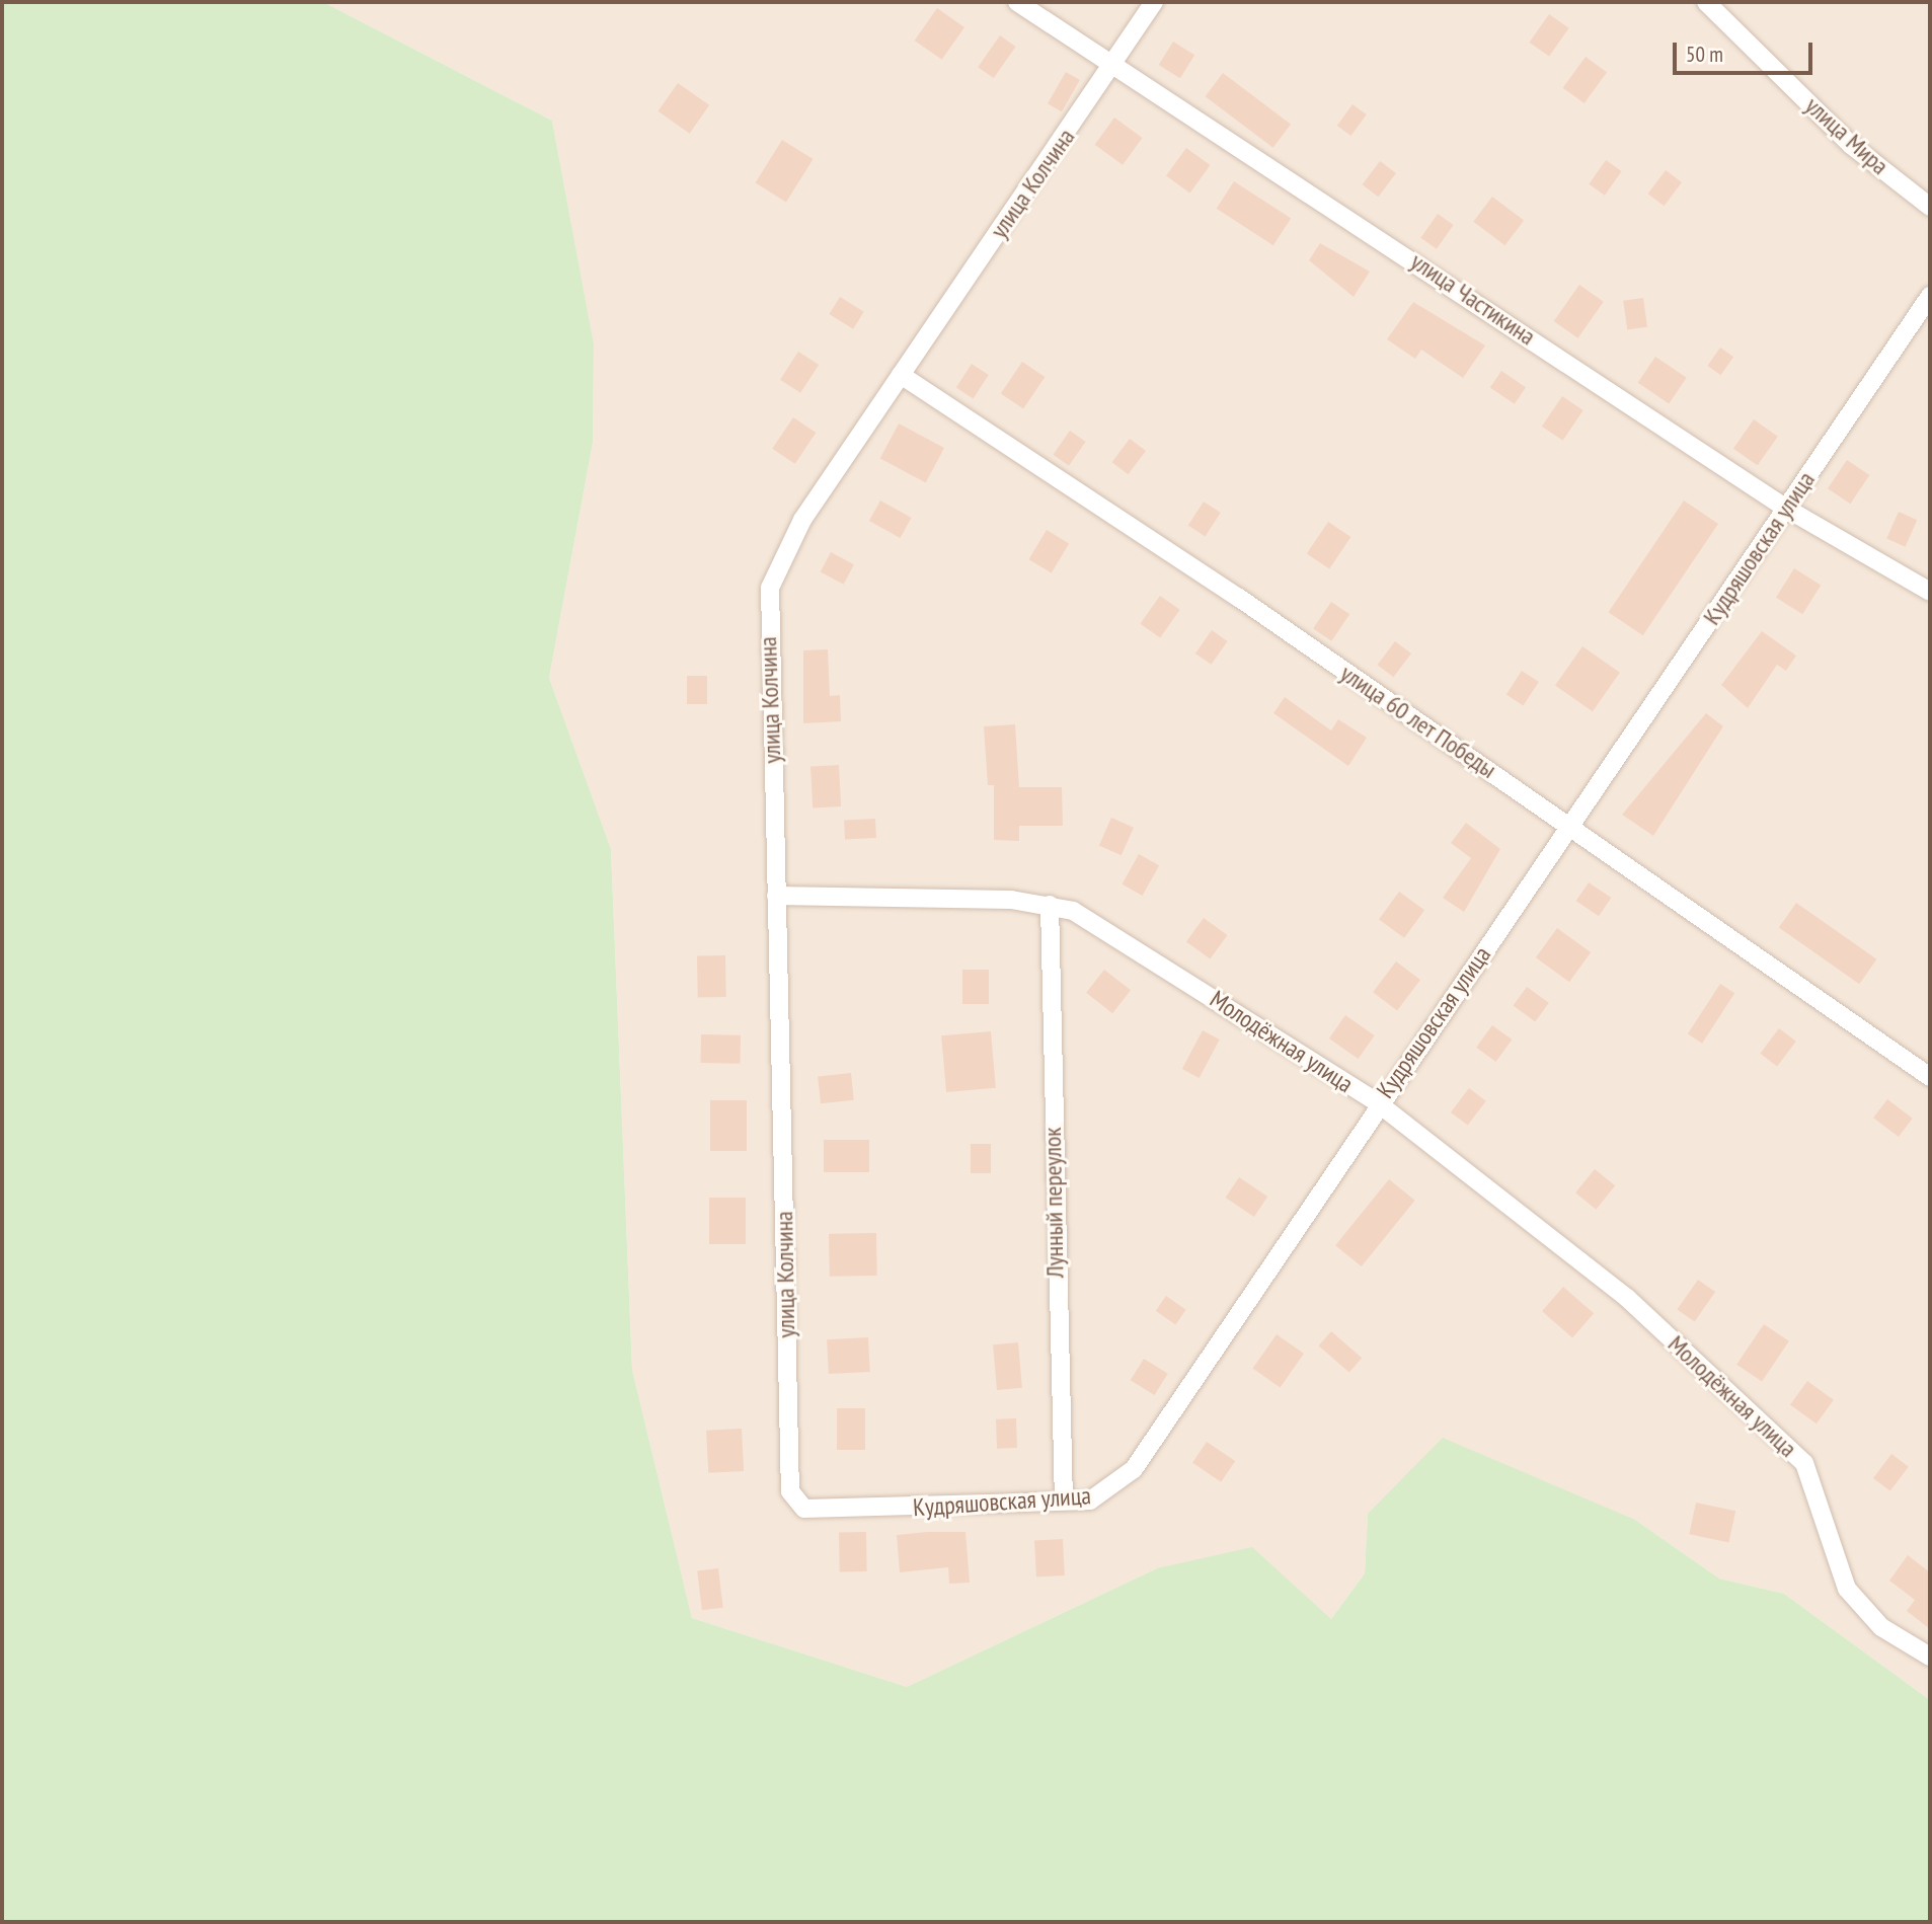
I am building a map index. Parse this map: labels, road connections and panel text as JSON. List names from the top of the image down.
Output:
{
  "streets": {
    "street": [
      "улица Мира",
      "улица Колчина",
      "улица Частикина",
      "Кудряшовская улица",
      "улица 60 лет Победы",
      "Молодёжная улица",
      "Лунный переулок"
    ]
  },
  "crossings": [
    ["улица Колчина", "улица Частикина"],
    ["улица Колчина", "Кудряшовская улица"],
    ["улица Колчина", "улица 60 лет Победы"],
    ["улица Колчина", "Молодёжная улица"],
    ["улица Частикина", "Кудряшовская улица"],
    ["Кудряшовская улица", "улица 60 лет Победы"],
    ["Кудряшовская улица", "Молодёжная улица"],
    ["Кудряшовская улица", "Лунный переулок"],
    ["Молодёжная улица", "Лунный переулок"]
  ],
  "scale_bar": "50 m"
}
